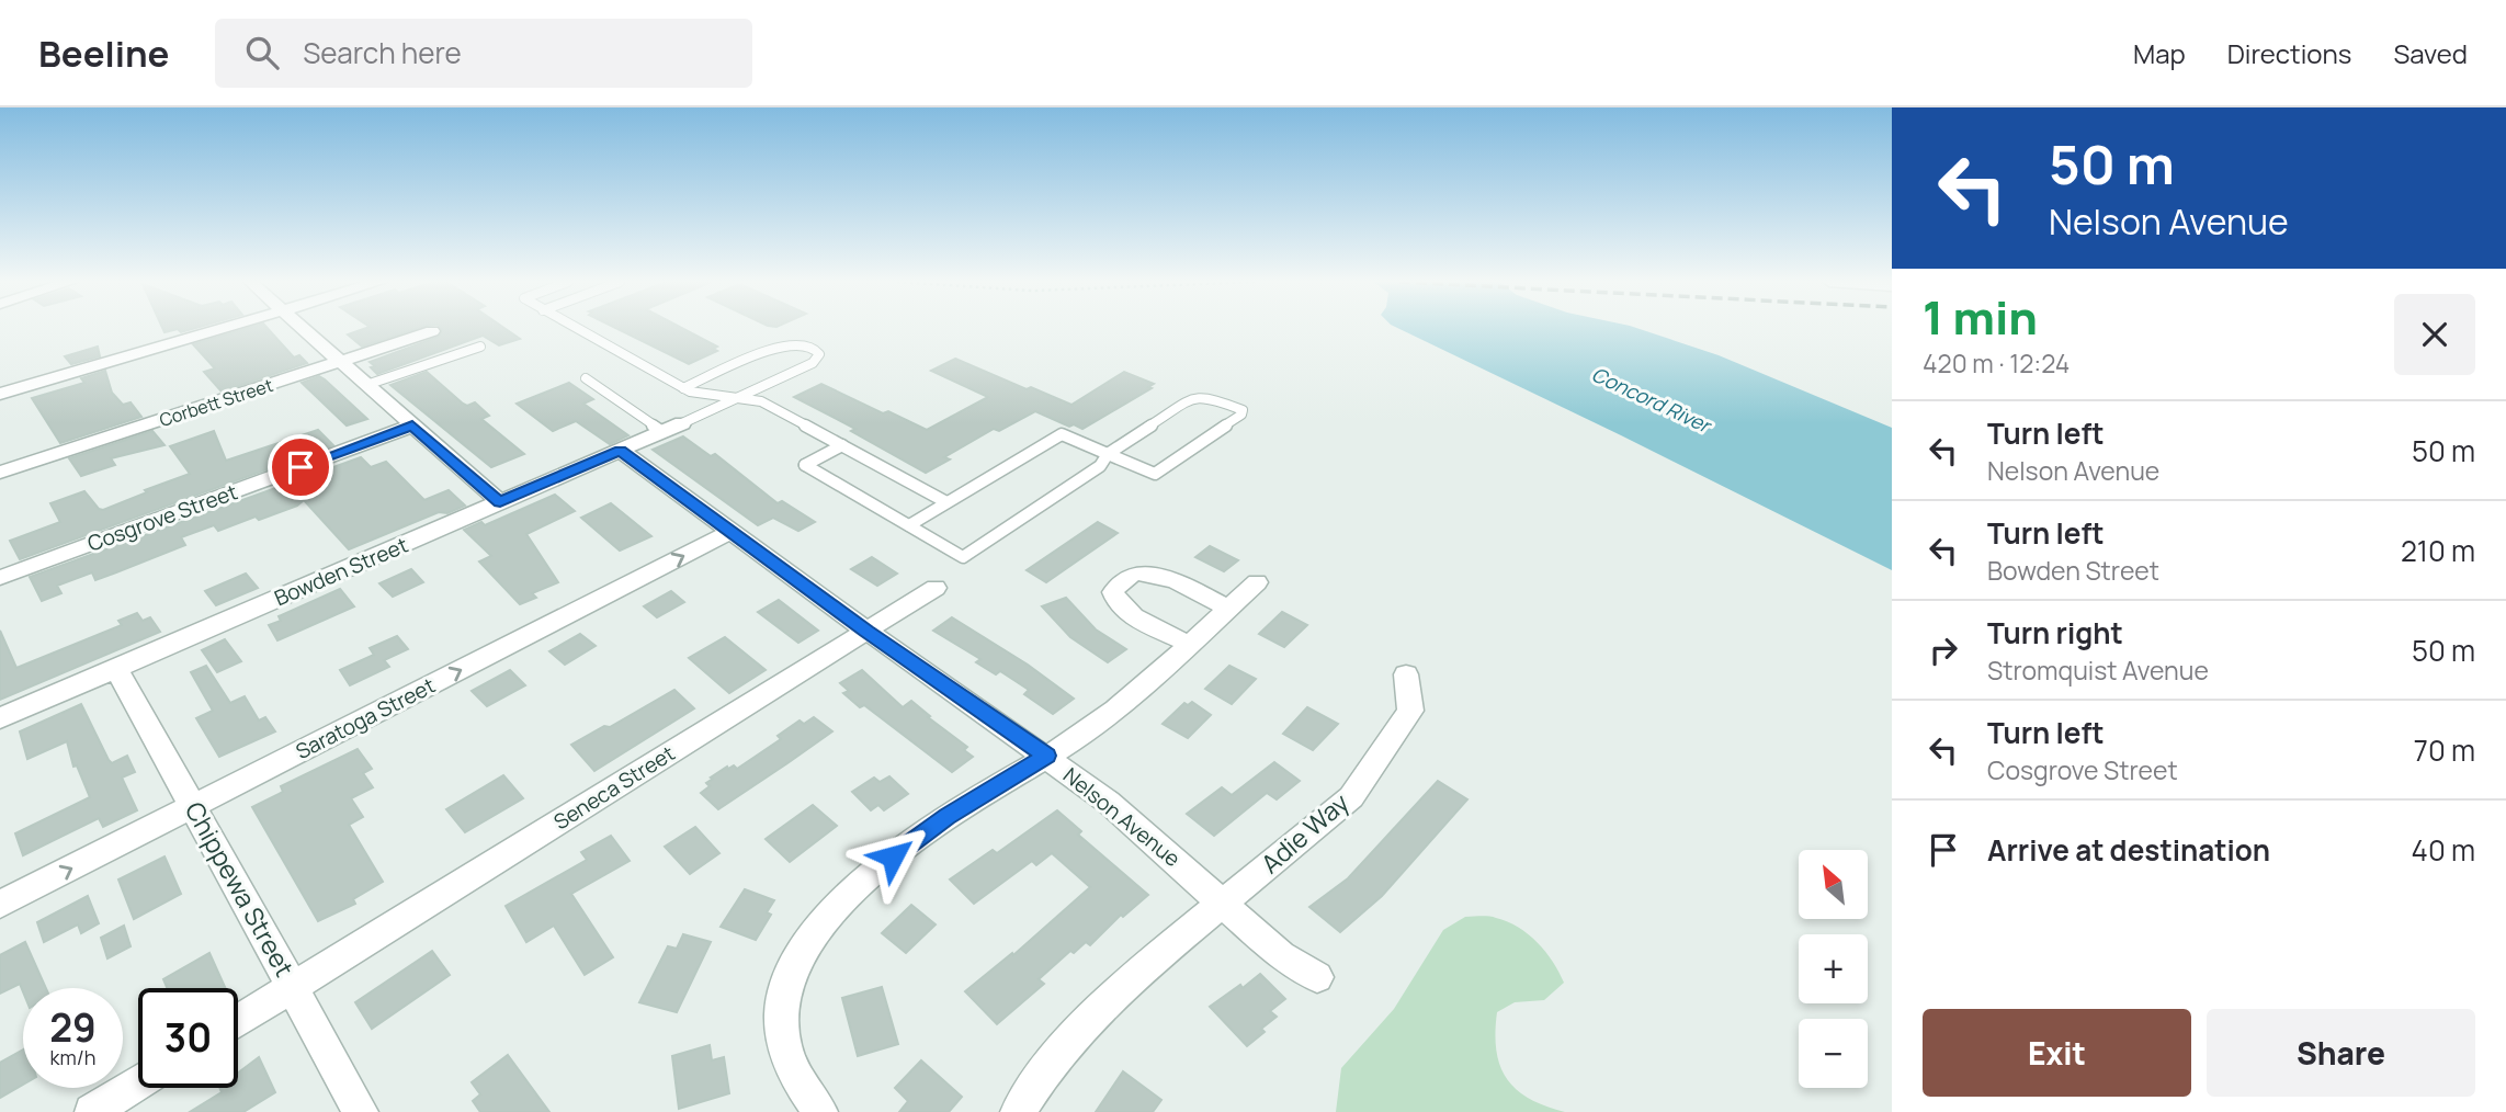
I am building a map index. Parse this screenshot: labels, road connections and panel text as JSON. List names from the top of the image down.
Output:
{
  "streets": {
    "street": [
      "Corbett Street",
      "Cosgrove Street",
      "Bowden Street",
      "Saratoga Street",
      "Seneca Street",
      "Nelson Avenue",
      "Adie Way",
      "Chippewa Street"
    ]
  },
  "crossings": [
    ["Bowden Street", "Nelson Avenue"],
    ["Bowden Street", "Chippewa Street"],
    ["Saratoga Street", "Nelson Avenue"],
    ["Saratoga Street", "Chippewa Street"],
    ["Seneca Street", "Nelson Avenue"],
    ["Seneca Street", "Chippewa Street"],
    ["Nelson Avenue", "Adie Way"]
  ],
  "one_way": ["Saratoga Street"],
  "water": ["Concord River"],
  "north": "top left",
  "page": {
    "header": "Beeline",
    "search": "Search here",
    "nav": ["Map", "Directions", "Saved"],
    "turn": ["50 m", "Nelson Avenue"],
    "heading": ["1 min", "420 m · 12:24"],
    "list": [
      {
        "name": "Turn left",
        "note": "Nelson Avenue",
        "value": "50 m"
      },
      {
        "name": "Turn left",
        "note": "Bowden Street",
        "value": "210 m"
      },
      {
        "name": "Turn right",
        "note": "Stromquist Avenue",
        "value": "50 m"
      },
      {
        "name": "Turn left",
        "note": "Cosgrove Street",
        "value": "70 m"
      },
      {
        "name": "Arrive at destination",
        "value": "40 m"
      }
    ],
    "map_buttons": ["+", "−"],
    "speed": "29 km/h",
    "limit": "30",
    "buttons": ["Exit", "Share"]
  }
}
